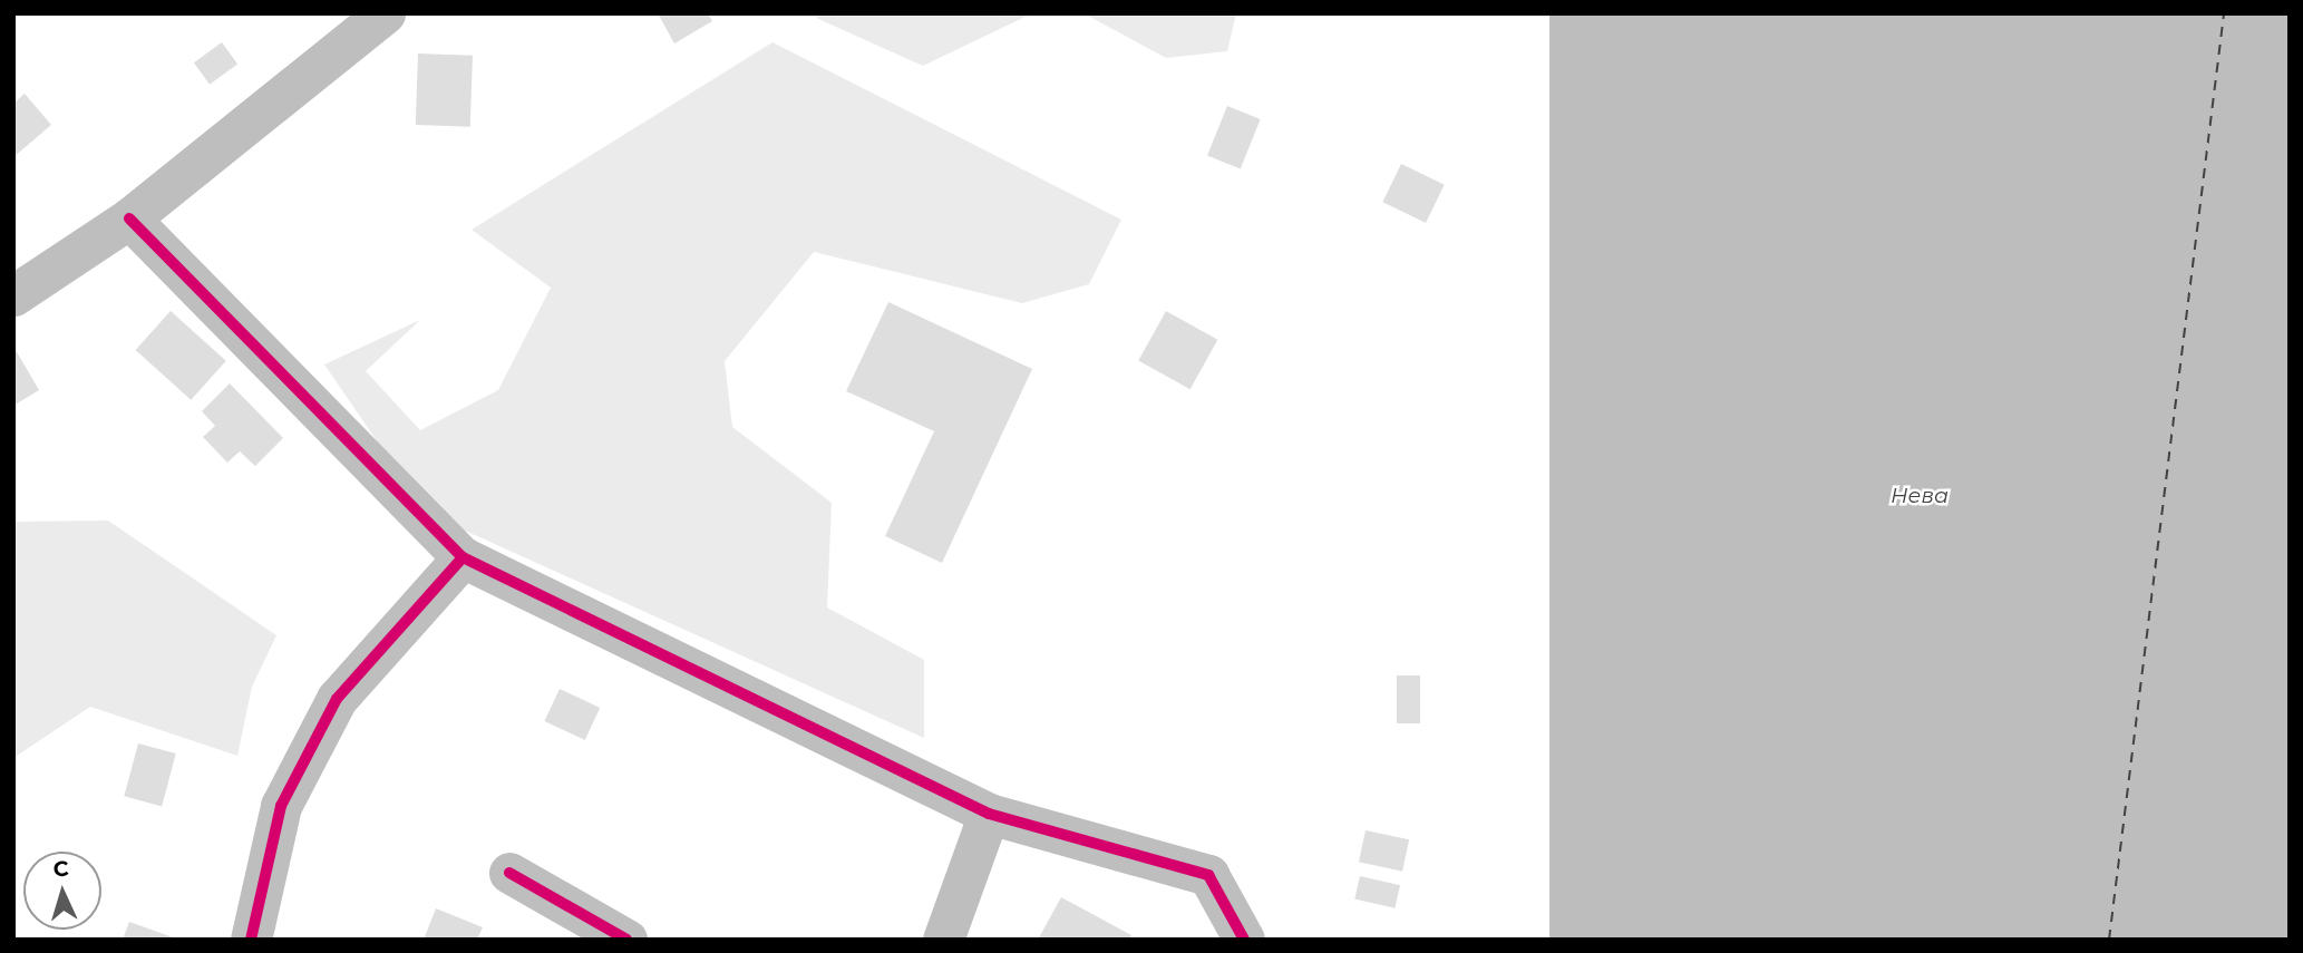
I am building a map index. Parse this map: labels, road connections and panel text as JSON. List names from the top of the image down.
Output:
{
  "water": ["Нева"],
  "north": "top"
}
